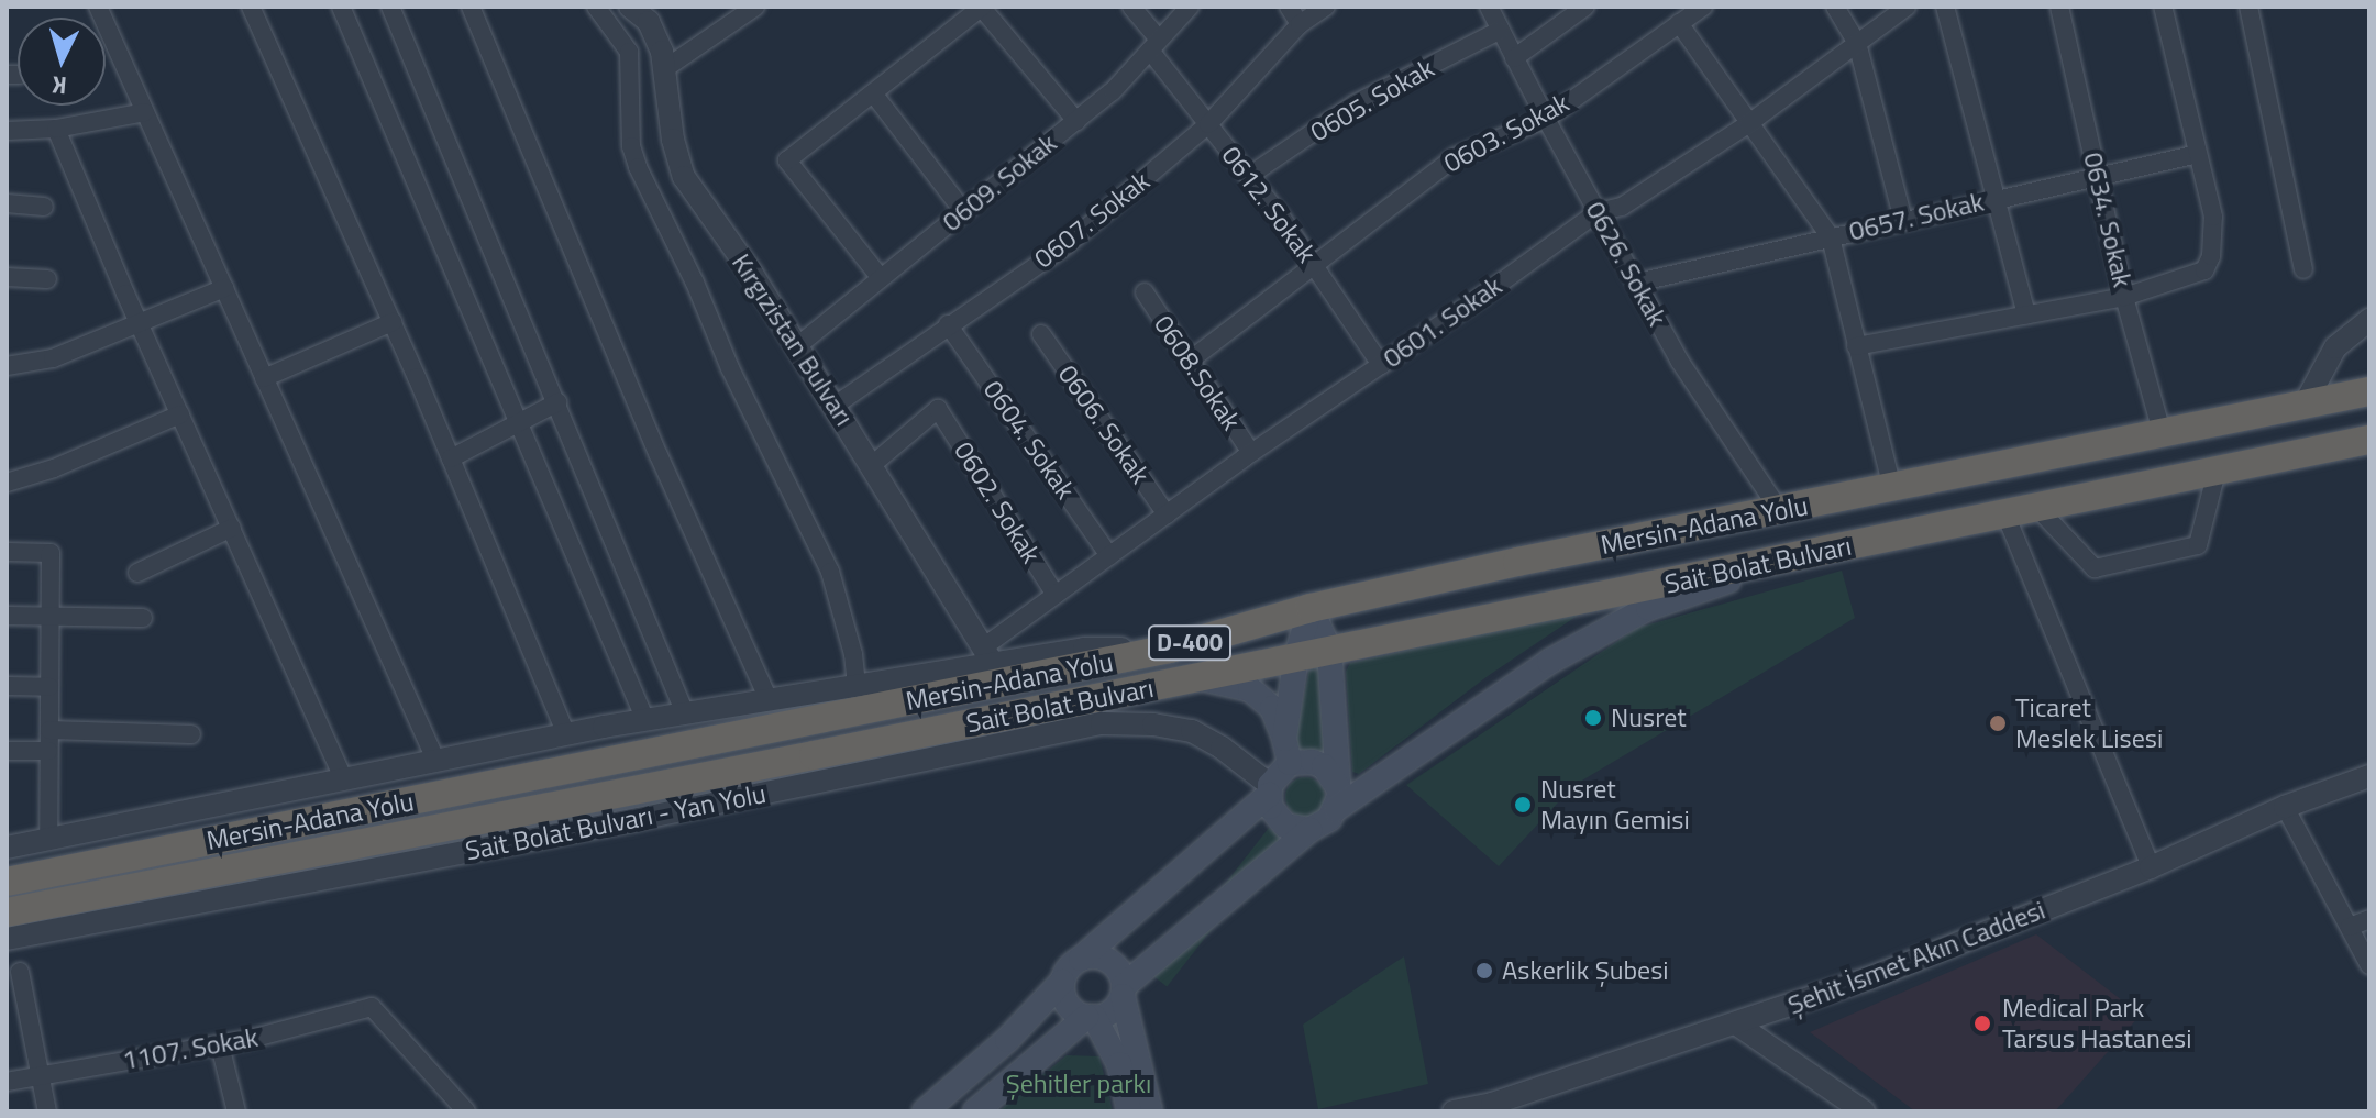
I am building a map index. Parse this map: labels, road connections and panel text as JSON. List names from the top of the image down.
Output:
{
  "streets": {
    "highway": ["Mersin-Adana Yolu", "Sait Bolat Bulvarı", "D-400"],
    "street": [
      "0605. Sokak",
      "0603. Sokak",
      "0609. Sokak",
      "0612. Sokak",
      "0657. Sokak",
      "0607. Sokak",
      "0634. Sokak",
      "0626. Sokak",
      "0601. Sokak",
      "Kırgızistan Bulvarı",
      "0608.Sokak",
      "0606. Sokak",
      "0604. Sokak",
      "0602. Sokak",
      "Sait Bolat Bulvarı - Yan Yolu",
      "Şehit İsmet Akın Caddesi",
      "1107. Sokak"
    ]
  },
  "crossings": [
    ["0605. Sokak", "0612. Sokak"],
    ["0605. Sokak", "0626. Sokak"],
    ["0603. Sokak", "0612. Sokak"],
    ["0603. Sokak", "0626. Sokak"],
    ["0603. Sokak", "0608.Sokak"],
    ["0609. Sokak", "0612. Sokak"],
    ["0609. Sokak", "Kırgızistan Bulvarı"],
    ["0612. Sokak", "0607. Sokak"],
    ["0612. Sokak", "0601. Sokak"],
    ["0657. Sokak", "0634. Sokak"],
    ["0657. Sokak", "0626. Sokak"],
    ["0607. Sokak", "Kırgızistan Bulvarı"],
    ["0607. Sokak", "0604. Sokak"],
    ["0634. Sokak", "Mersin-Adana Yolu"],
    ["0626. Sokak", "0601. Sokak"],
    ["0626. Sokak", "Mersin-Adana Yolu"],
    ["0601. Sokak", "Kırgızistan Bulvarı"],
    ["0601. Sokak", "0608.Sokak"],
    ["0601. Sokak", "0606. Sokak"],
    ["0601. Sokak", "0604. Sokak"],
    ["0601. Sokak", "0602. Sokak"],
    ["Kırgızistan Bulvarı", "0602. Sokak"]
  ],
  "parks": ["Şehitler parkı"],
  "places": [
    "Nusret",
    "Ticaret Meslek Lisesi",
    "Nusret Mayın Gemisi",
    "Askerlik Şubesi",
    "Medical Park Tarsus Hastanesi"
  ],
  "north": "bottom"
}
